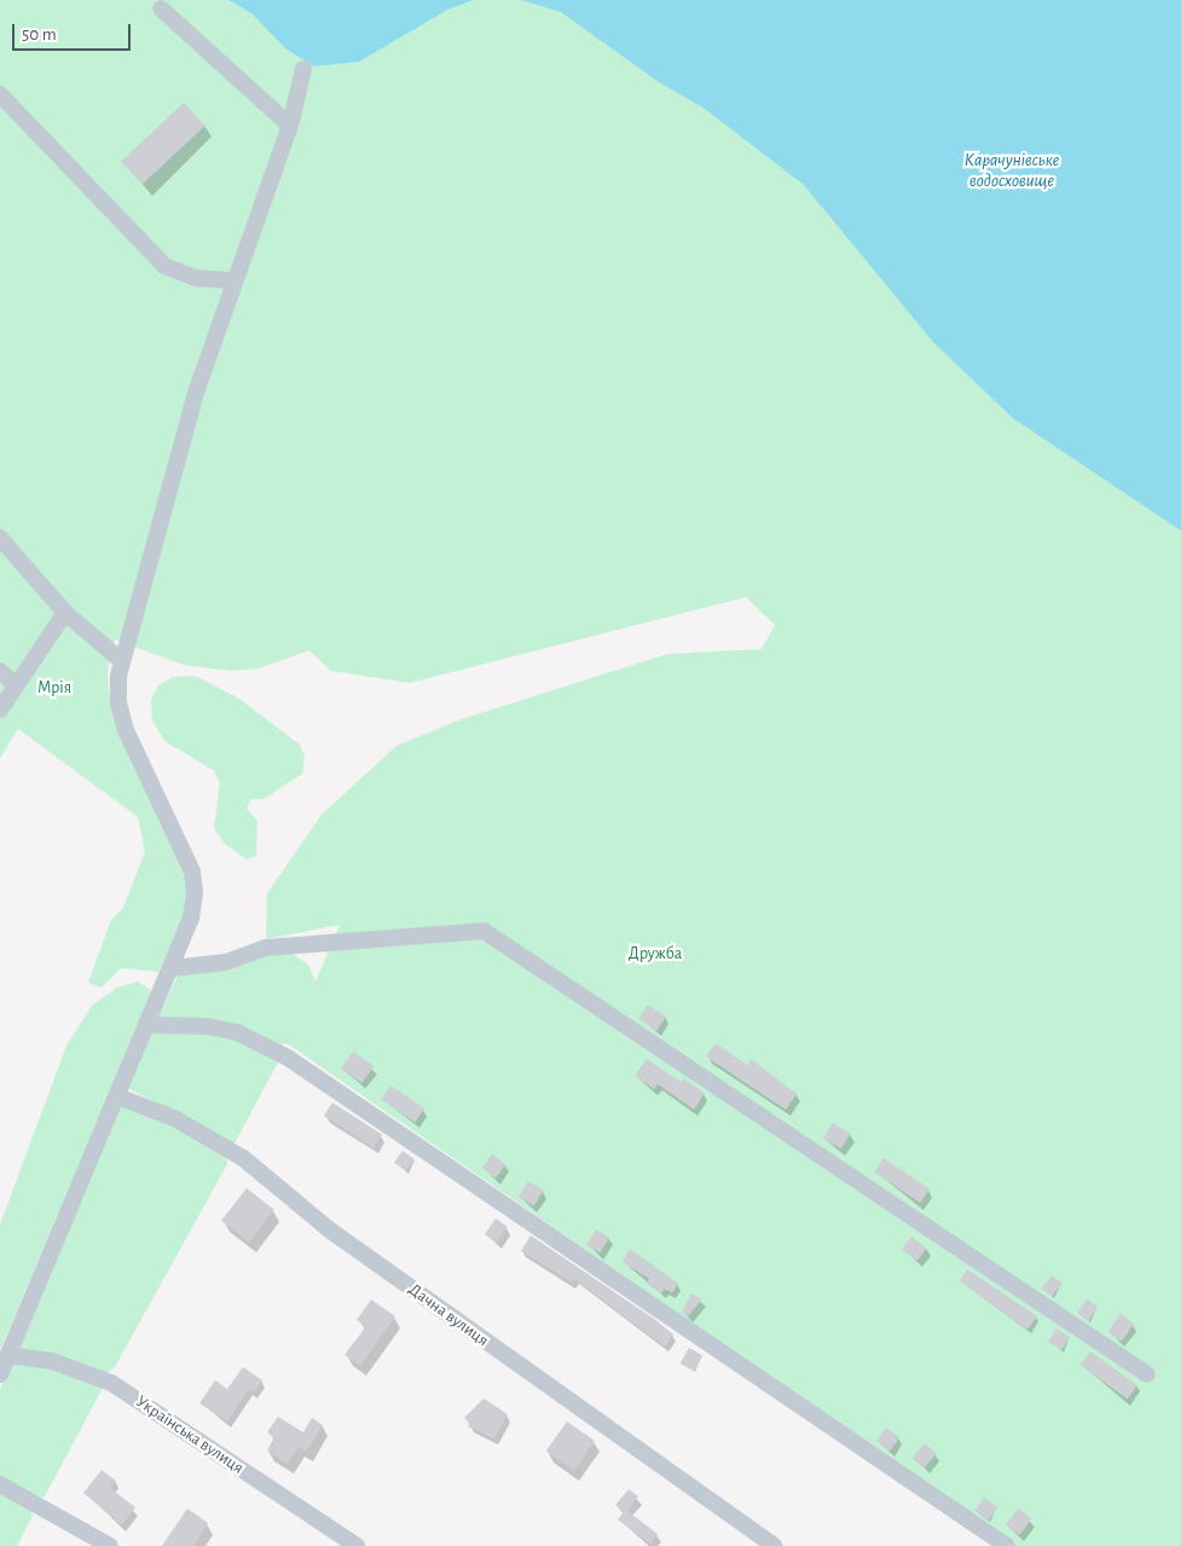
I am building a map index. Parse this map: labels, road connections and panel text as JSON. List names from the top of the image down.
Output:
{
  "streets": {
    "street": ["Дачна вулиця", "Українська вулиця"]
  },
  "water": ["Карачунівське водосховище"],
  "parks": ["Мрія", "Дружба"],
  "scale_bar": "50 m"
}
